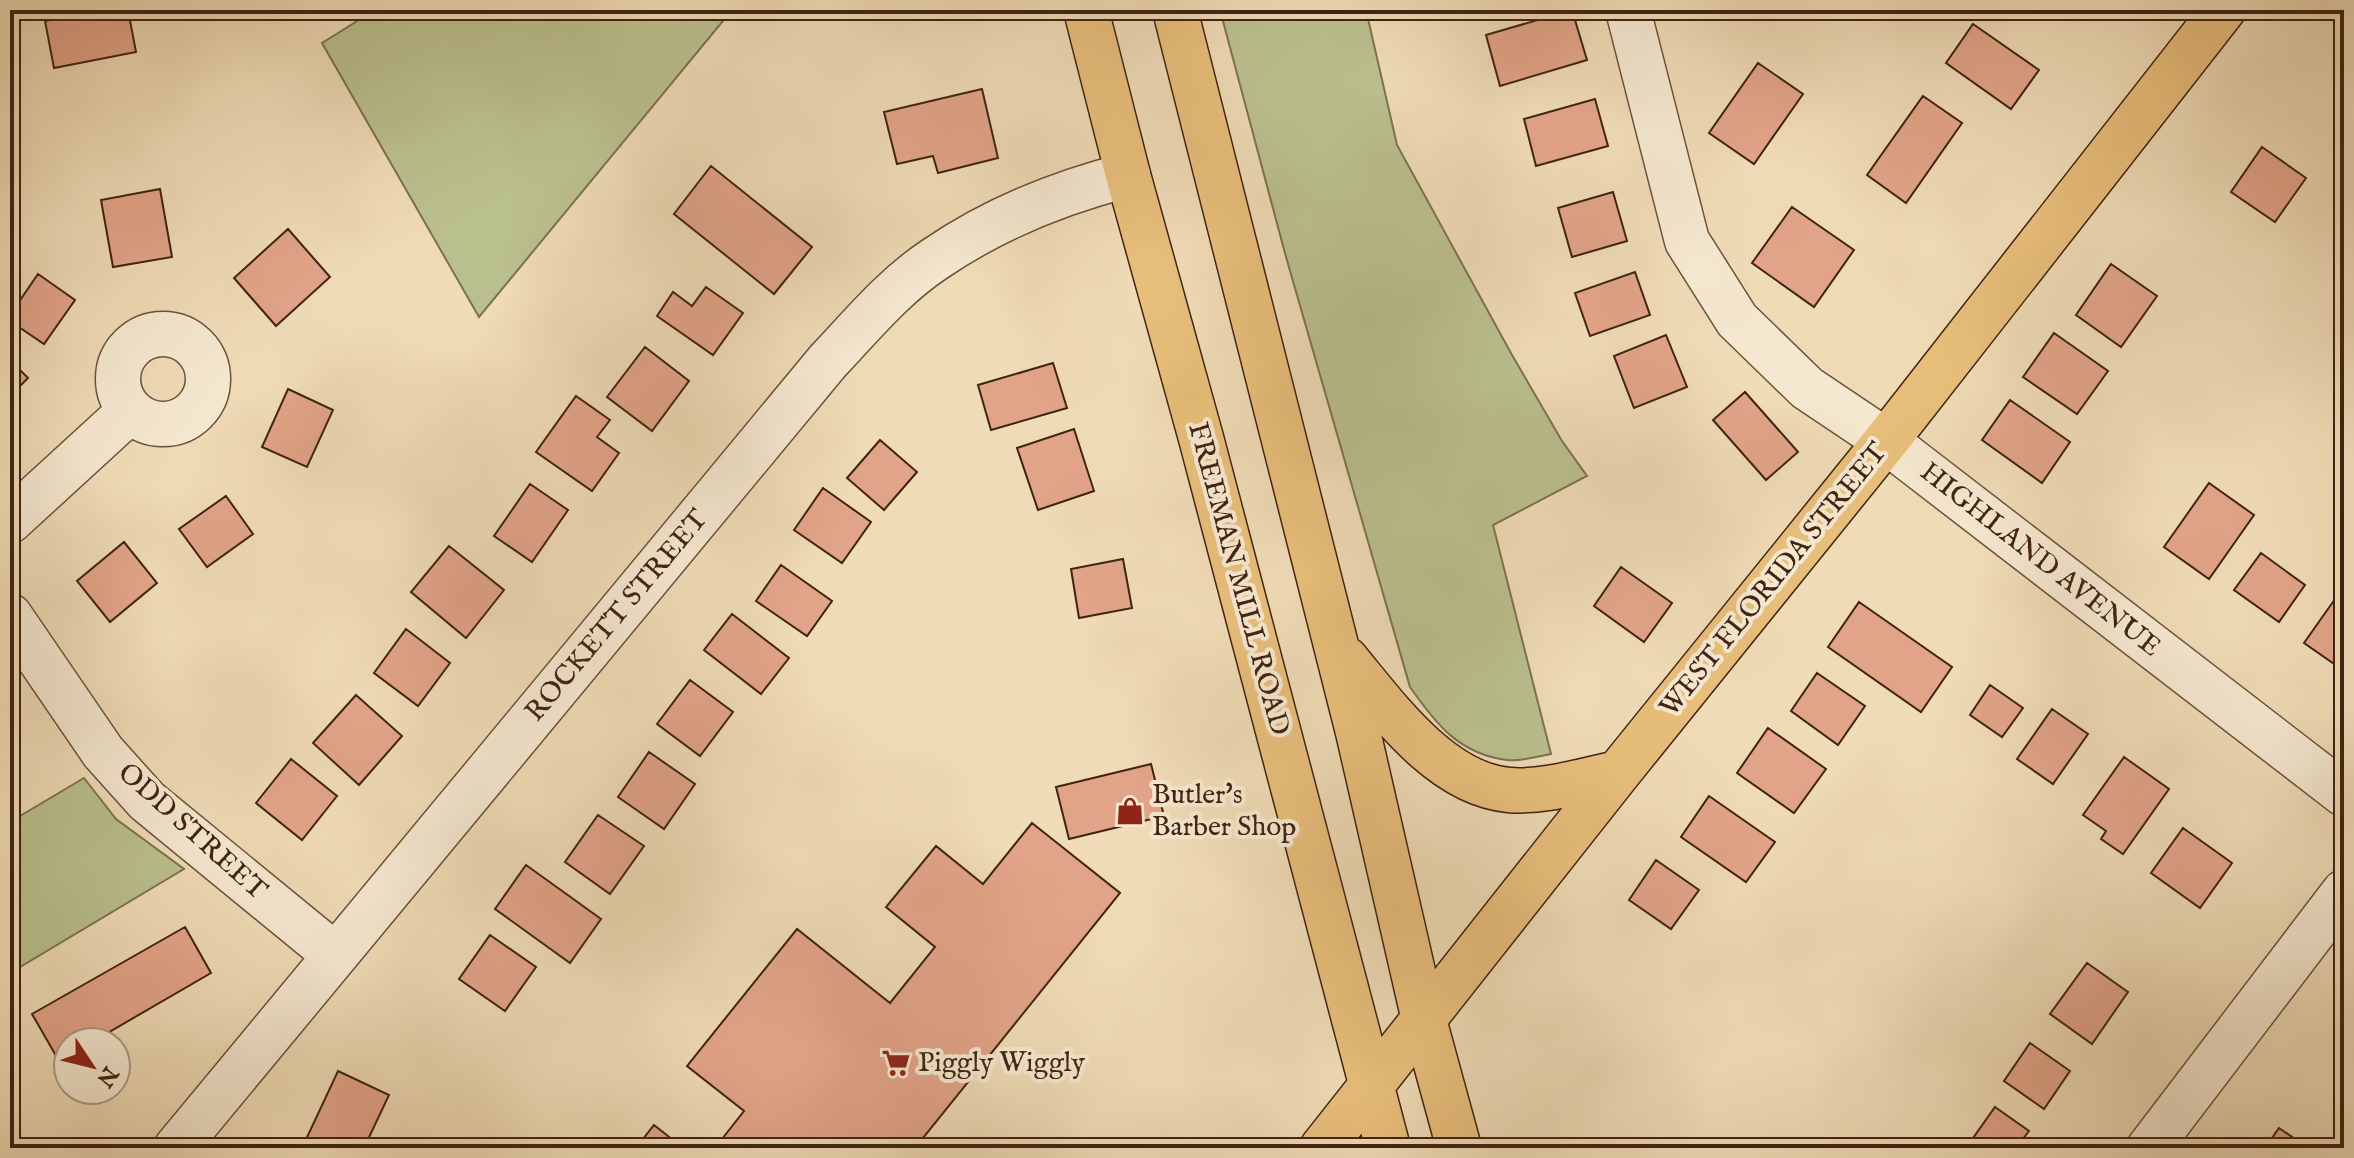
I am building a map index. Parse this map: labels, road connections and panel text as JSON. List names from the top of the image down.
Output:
{
  "streets": {
    "main road": ["FREEMAN MILL ROAD", "WEST FLORIDA STREET"],
    "street": ["HIGHLAND AVENUE", "ROCKETT STREET", "ODD STREET"]
  },
  "crossings": [
    ["HIGHLAND AVENUE", "WEST FLORIDA STREET"],
    ["FREEMAN MILL ROAD", "WEST FLORIDA STREET"],
    ["FREEMAN MILL ROAD", "ROCKETT STREET"],
    ["ROCKETT STREET", "ODD STREET"]
  ],
  "places": {
    "shop": ["Butler's Barber Shop"],
    "supermarket": ["Piggly Wiggly"]
  },
  "north": "bottom right"
}
